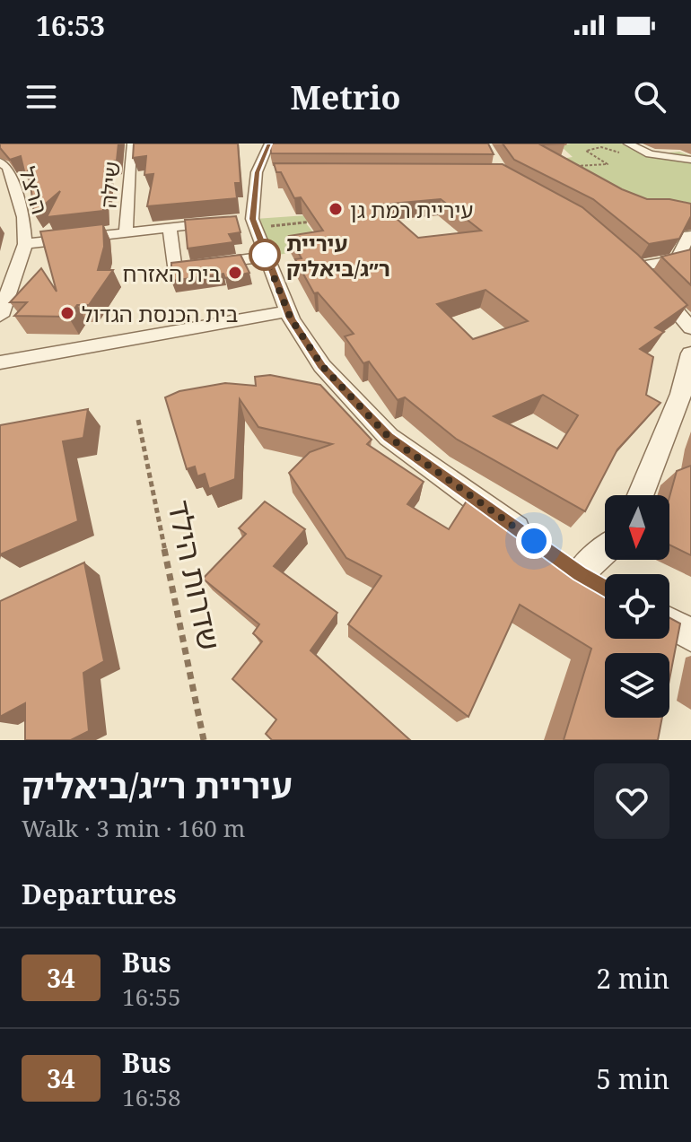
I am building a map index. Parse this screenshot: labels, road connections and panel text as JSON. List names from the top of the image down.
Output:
{
  "streets": {
    "street": ["שילה", "הרצל"],
    "path": ["שדרות הילד"]
  },
  "places": [
    "עיריית רמת גן",
    "עיריית ר״ג/ביאליק",
    "בית האזרח",
    "בית הכנסת הגדול"
  ],
  "lines": ["bus line 34"],
  "north": "bottom",
  "page": {
    "status": "16:53",
    "header": "Metrio",
    "heading": [
      ["עיריית ר״ג/ביאליק", "Walk · 3 min · 160 m"],
      "Departures"
    ],
    "list": [
      {
        "mark": "34",
        "name": "Bus",
        "note": "16:55",
        "value": "2 min"
      },
      {
        "mark": "34",
        "name": "Bus",
        "note": "16:58",
        "value": "5 min"
      }
    ]
  }
}
